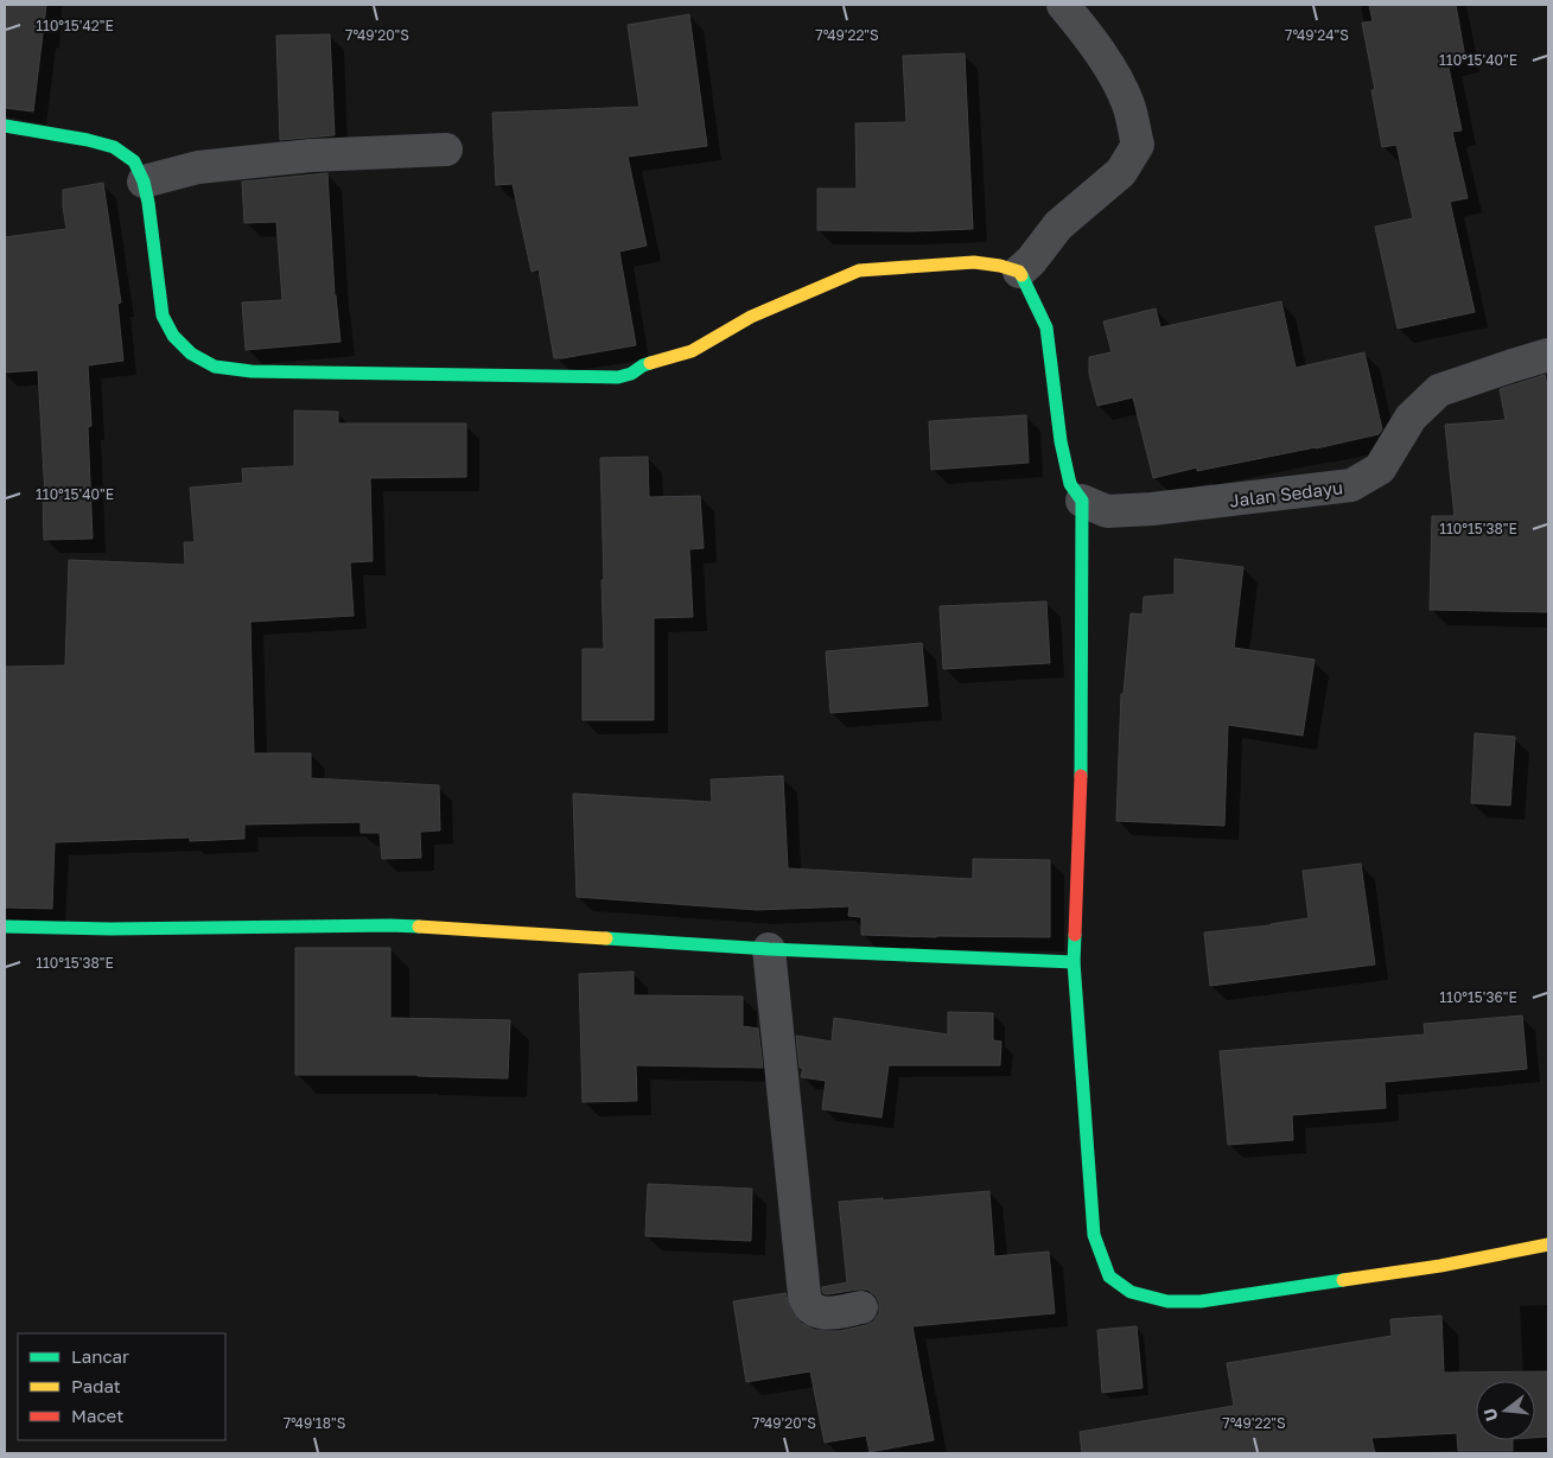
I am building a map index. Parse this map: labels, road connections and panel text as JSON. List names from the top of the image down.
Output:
{
  "streets": {
    "street": ["Jalan Sedayu"]
  },
  "legend": ["Lancar", "Padat", "Macet"],
  "north": "left",
  "coordinates": [
    "110°15'42\"E",
    "7°49'20\"S",
    "7°49'22\"S",
    "7°49'24\"S",
    "110°15'40\"E",
    "110°15'38\"E",
    "110°15'36\"E",
    "7°49'18\"S"
  ]
}
